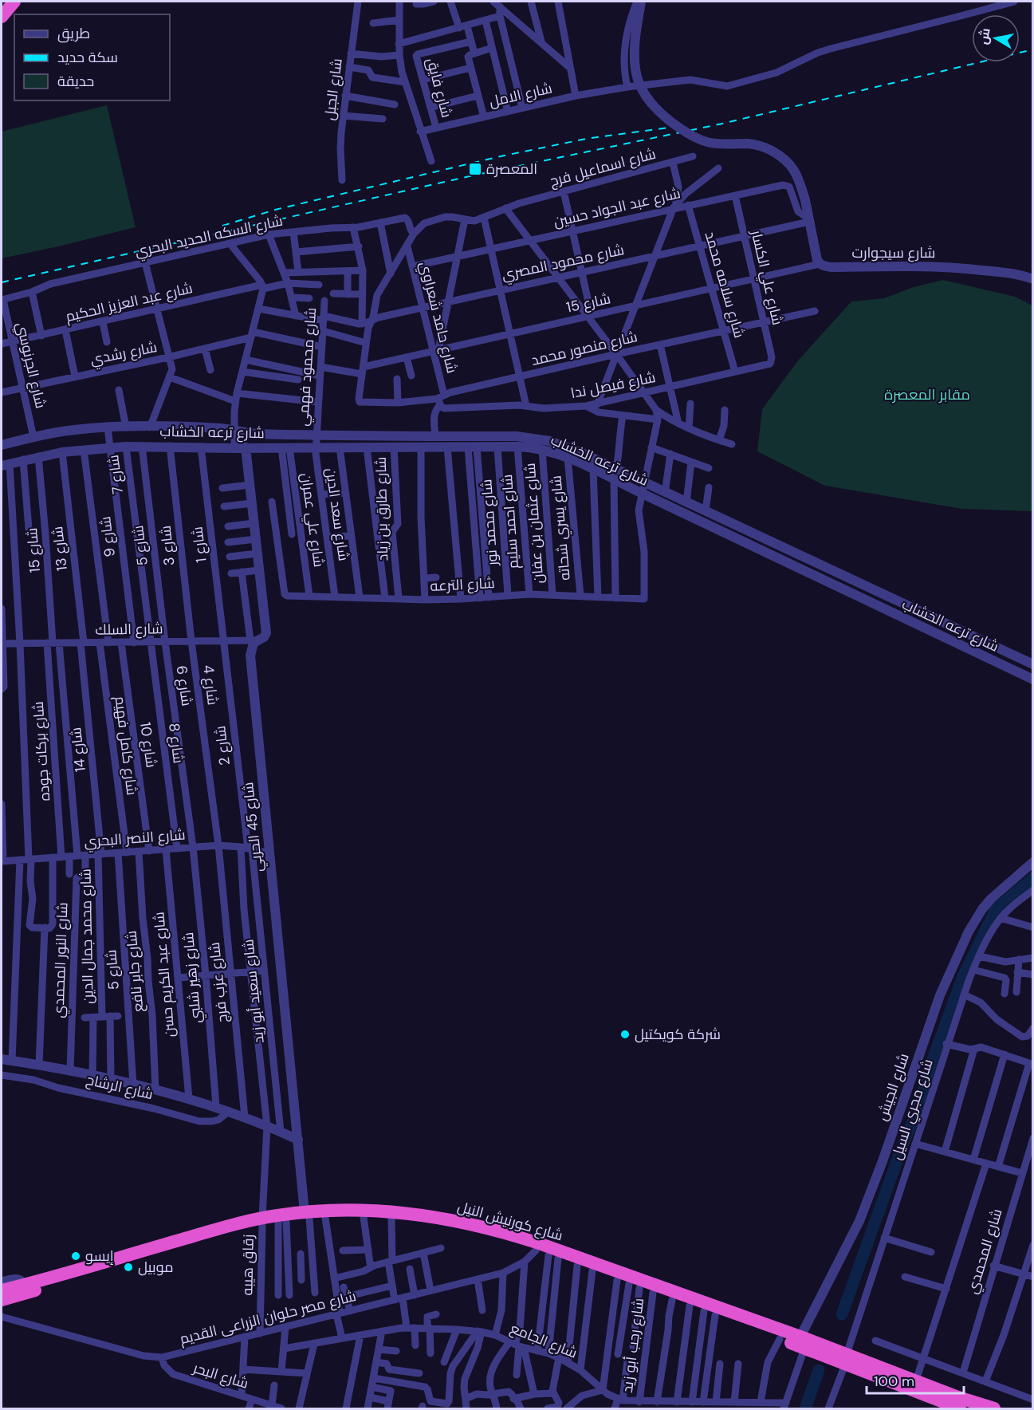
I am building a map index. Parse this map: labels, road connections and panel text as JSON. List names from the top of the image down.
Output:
{
  "streets": {
    "highway": ["شارع كورنيش النيل"],
    "street": [
      "شارع فايق",
      "شارع الجبل",
      "شارع الامل",
      "شارع اسماعيل فرج",
      "شارع عبد الجواد حسين",
      "شارع السكه الحديد البحري",
      "شارع سيجوارت",
      "شارع محمود المصري",
      "شارع علي الكسار",
      "شارع سلامه محمد",
      "شارع عبد العزيز الحكيم",
      "شارع 15",
      "شارع حامد شعراوي",
      "شارع منصور محمد",
      "شارع رشدي",
      "شارع الجرنوسي",
      "شارع محمود فهمي",
      "شارع فيصل ندا",
      "شارع ترعه الخشاب",
      "شارع 7",
      "شارع طارق بن زياد",
      "شارع سعد الدين",
      "شارع علي عمران",
      "شارع احمد سليم",
      "شارع محمد نور",
      "شارع عثمان بن عفان",
      "شارع يسري شحاته",
      "شارع 9",
      "شارع 1",
      "شارع 5",
      "شارع 3",
      "شارع 13",
      "شارع الترعه",
      "شارع السلك",
      "شارع 4",
      "شارع 6",
      "شارع 8",
      "شارع 10",
      "شارع كامل فهيم",
      "شارع 2",
      "شارع 14",
      "شارع بركات جوده",
      "شارع 45 الحربي",
      "شارع النصر البحري",
      "شارع محمد جمال الدين",
      "شارع النور المحمدي",
      "شارع جابر نافع",
      "شارع عبد الكريم حسن",
      "شارع زهير شلبي",
      "شارع عزب فرج",
      "شارع سعيد أبو زيد",
      "شارع الرشاح",
      "شارع الجيش",
      "شارع مجري السيل",
      "شارع المحمدي",
      "زقاق هيبه",
      "شارع مصر حلوان الزراعى القديم",
      "شارع الجامع",
      "شارع رجب أبو زيد",
      "شارع البحر"
    ]
  },
  "crossings": [
    ["شارع فايق", "شارع الامل"],
    ["شارع اسماعيل فرج", "شارع السكه الحديد البحري"],
    ["شارع عبد الجواد حسين", "شارع محمود المصري"],
    ["شارع عبد الجواد حسين", "شارع علي الكسار"],
    ["شارع عبد الجواد حسين", "شارع سلامه محمد"],
    ["شارع عبد الجواد حسين", "شارع حامد شعراوي"],
    ["شارع السكه الحديد البحري", "شارع الجرنوسي"],
    ["شارع سيجوارت", "شارع 15"],
    ["شارع محمود المصري", "شارع علي الكسار"],
    ["شارع محمود المصري", "شارع سلامه محمد"],
    ["شارع محمود المصري", "شارع حامد شعراوي"],
    ["شارع علي الكسار", "شارع 15"],
    ["شارع علي الكسار", "شارع منصور محمد"],
    ["شارع علي الكسار", "شارع فيصل ندا"],
    ["شارع سلامه محمد", "شارع 15"],
    ["شارع سلامه محمد", "شارع منصور محمد"],
    ["شارع سلامه محمد", "شارع فيصل ندا"],
    ["شارع عبد العزيز الحكيم", "شارع الجرنوسي"],
    ["شارع 15", "شارع حامد شعراوي"],
    ["شارع 15", "شارع منصور محمد"],
    ["شارع 15", "شارع ترعه الخشاب"],
    ["شارع 15", "شارع السلك"],
    ["شارع 15", "شارع بركات جوده"],
    ["شارع حامد شعراوي", "شارع منصور محمد"],
    ["شارع حامد شعراوي", "شارع فيصل ندا"],
    ["شارع منصور محمد", "شارع فيصل ندا"],
    ["شارع رشدي", "شارع الجرنوسي"],
    ["شارع الجرنوسي", "شارع ترعه الخشاب"],
    ["شارع محمود فهمي", "شارع ترعه الخشاب"],
    ["شارع محمود فهمي", "شارع سعد الدين"],
    ["شارع ترعه الخشاب", "شارع 7"],
    ["شارع ترعه الخشاب", "شارع طارق بن زياد"],
    ["شارع ترعه الخشاب", "شارع سعد الدين"],
    ["شارع ترعه الخشاب", "شارع علي عمران"],
    ["شارع ترعه الخشاب", "شارع احمد سليم"],
    ["شارع ترعه الخشاب", "شارع محمد نور"],
    ["شارع ترعه الخشاب", "شارع عثمان بن عفان"],
    ["شارع ترعه الخشاب", "شارع يسري شحاته"],
    ["شارع ترعه الخشاب", "شارع 9"],
    ["شارع ترعه الخشاب", "شارع 1"],
    ["شارع ترعه الخشاب", "شارع 5"],
    ["شارع ترعه الخشاب", "شارع 3"],
    ["شارع ترعه الخشاب", "شارع 13"],
    ["شارع ترعه الخشاب", "شارع الترعه"],
    ["شارع ترعه الخشاب", "شارع 45 الحربي"],
    ["شارع 7", "شارع السلك"],
    ["شارع 7", "شارع 8"],
    ["شارع طارق بن زياد", "شارع الترعه"],
    ["شارع سعد الدين", "شارع الترعه"],
    ["شارع علي عمران", "شارع الترعه"],
    ["شارع احمد سليم", "شارع الترعه"],
    ["شارع محمد نور", "شارع الترعه"],
    ["شارع عثمان بن عفان", "شارع الترعه"],
    ["شارع يسري شحاته", "شارع الترعه"],
    ["شارع 9", "شارع السلك"],
    ["شارع 1", "شارع السلك"],
    ["شارع 1", "شارع 2"],
    ["شارع 5", "شارع السلك"],
    ["شارع 5", "شارع 6"],
    ["شارع 5", "شارع كامل فهيم"],
    ["شارع 5", "شارع النصر البحري"],
    ["شارع 5", "شارع الرشاح"],
    ["شارع 3", "شارع السلك"],
    ["شارع 3", "شارع 4"],
    ["شارع 13", "شارع السلك"],
    ["شارع 13", "شارع 14"],
    ["شارع السلك", "شارع 4"],
    ["شارع السلك", "شارع 6"],
    ["شارع السلك", "شارع 8"],
    ["شارع السلك", "شارع 10"],
    ["شارع السلك", "شارع كامل فهيم"],
    ["شارع السلك", "شارع 2"],
    ["شارع السلك", "شارع 14"],
    ["شارع السلك", "شارع بركات جوده"],
    ["شارع السلك", "شارع 45 الحربي"],
    ["شارع 4", "شارع النصر البحري"],
    ["شارع 4", "شارع عزب فرج"],
    ["شارع 6", "شارع النصر البحري"],
    ["شارع 6", "شارع زهير شلبي"],
    ["شارع 8", "شارع النصر البحري"],
    ["شارع 10", "شارع النصر البحري"],
    ["شارع كامل فهيم", "شارع النصر البحري"],
    ["شارع 2", "شارع النصر البحري"],
    ["شارع 2", "شارع سعيد أبو زيد"],
    ["شارع 2", "زقاق هيبه"],
    ["شارع 14", "شارع النصر البحري"],
    ["شارع 14", "شارع محمد جمال الدين"],
    ["شارع بركات جوده", "شارع النصر البحري"],
    ["شارع 45 الحربي", "شارع النصر البحري"],
    ["شارع 45 الحربي", "شارع الرشاح"],
    ["شارع 45 الحربي", "شارع كورنيش النيل"],
    ["شارع النصر البحري", "شارع محمد جمال الدين"],
    ["شارع النصر البحري", "شارع النور المحمدي"],
    ["شارع النصر البحري", "شارع جابر نافع"],
    ["شارع النصر البحري", "شارع عبد الكريم حسن"],
    ["شارع النصر البحري", "شارع زهير شلبي"],
    ["شارع النصر البحري", "شارع عزب فرج"],
    ["شارع النصر البحري", "شارع سعيد أبو زيد"],
    ["شارع النصر البحري", "زقاق هيبه"],
    ["شارع النور المحمدي", "شارع الرشاح"],
    ["شارع جابر نافع", "شارع الرشاح"],
    ["شارع عبد الكريم حسن", "شارع الرشاح"],
    ["شارع زهير شلبي", "شارع الرشاح"],
    ["شارع عزب فرج", "شارع الرشاح"],
    ["شارع سعيد أبو زيد", "شارع الرشاح"],
    ["شارع سعيد أبو زيد", "زقاق هيبه"],
    ["شارع الرشاح", "زقاق هيبه"],
    ["شارع الجيش", "شارع كورنيش النيل"],
    ["شارع مجري السيل", "شارع كورنيش النيل"],
    ["شارع كورنيش النيل", "زقاق هيبه"],
    ["شارع كورنيش النيل", "شارع مصر حلوان الزراعى القديم"],
    ["شارع كورنيش النيل", "شارع رجب أبو زيد"],
    ["زقاق هيبه", "شارع مصر حلوان الزراعى القديم"],
    ["شارع مصر حلوان الزراعى القديم", "شارع البحر"],
    ["شارع الجامع", "شارع رجب أبو زيد"]
  ],
  "parks": ["مقابر المعصرة"],
  "places": {
    "transit": ["المعصرة"],
    "other": ["شركة كويكتيل", "إيسو", "موبيل"]
  },
  "legend": ["طريق", "سكة حديد", "حديقة"],
  "scale_bar": "100 m",
  "north": "left"
}
